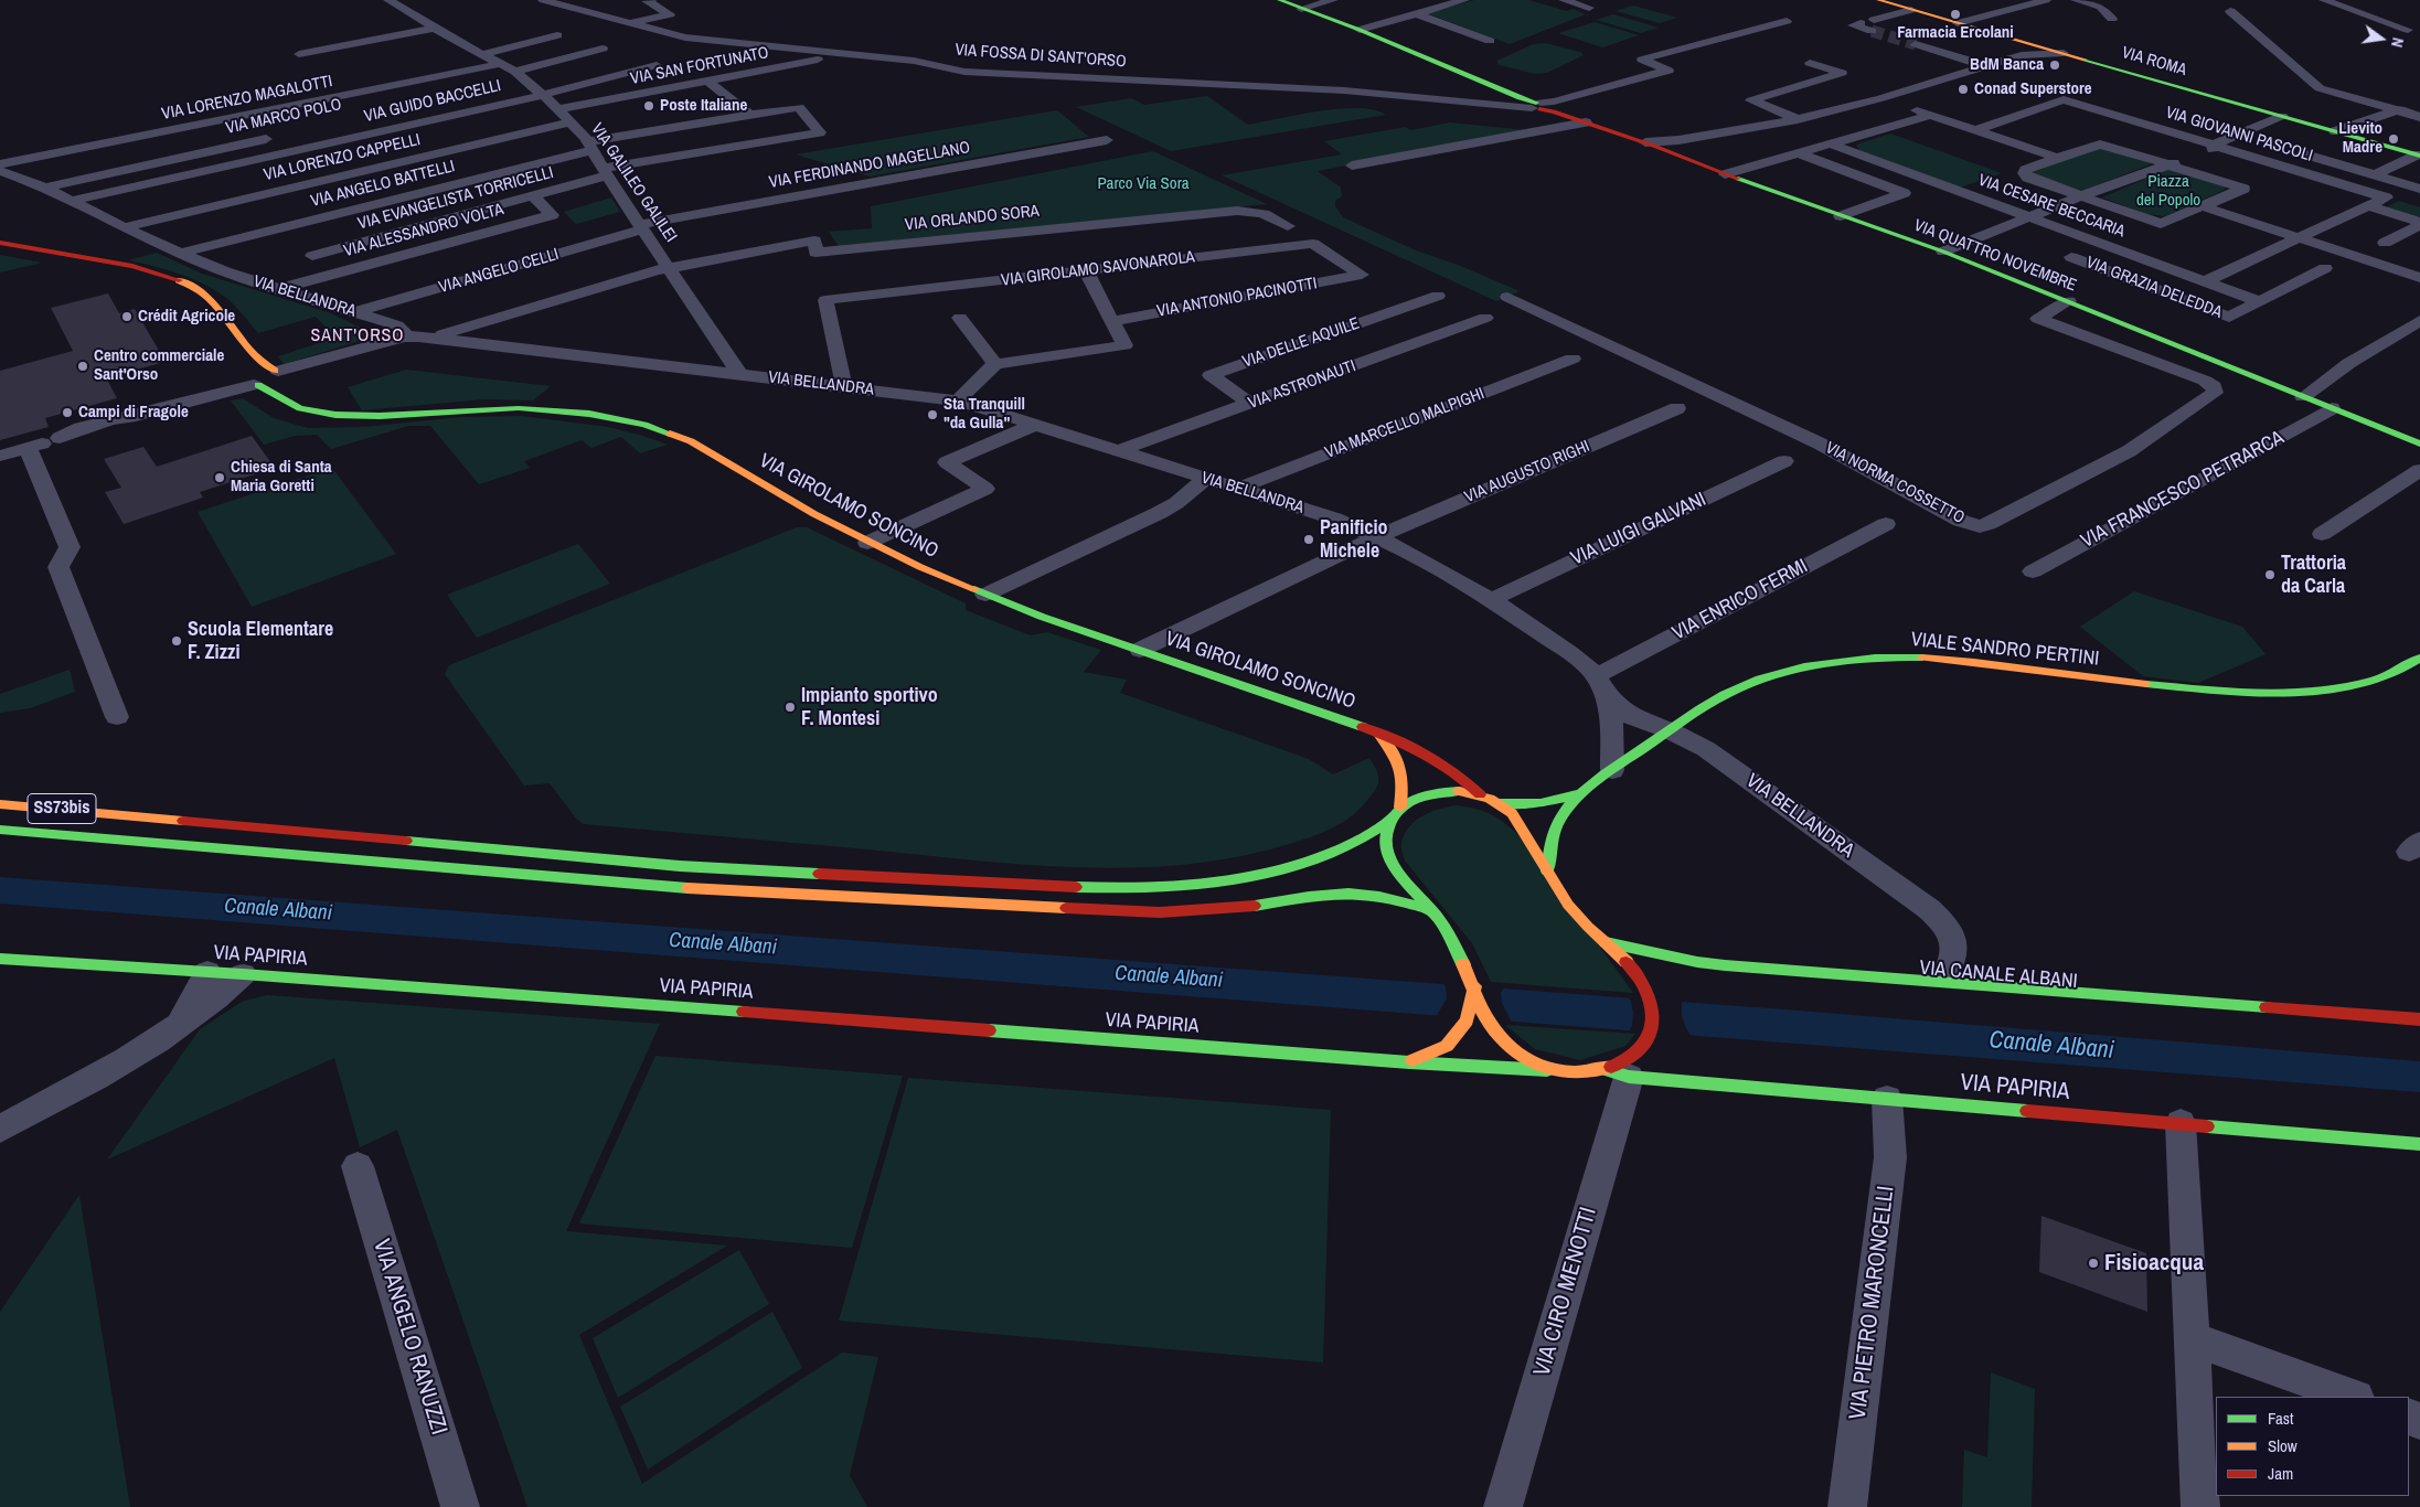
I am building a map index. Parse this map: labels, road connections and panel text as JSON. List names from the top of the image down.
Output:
{
  "streets": {
    "main road": [
      "VIA ROMA",
      "VIA QUATTRO NOVEMBRE",
      "VIA GIROLAMO SONCINO",
      "VIALE SANDRO PERTINI",
      "SS73bis",
      "VIA PAPIRIA",
      "VIA CANALE ALBANI"
    ],
    "street": [
      "VIA FOSSA DI SANT'ORSO",
      "VIA SAN FORTUNATO",
      "VIA LORENZO MAGALOTTI",
      "VIA GUIDO BACCELLI",
      "VIA MARCO POLO",
      "VIA GIOVANNI PASCOLI",
      "VIA LORENZO CAPPELLI",
      "VIA FERDINANDO MAGELLANO",
      "VIA GALILEO GALILEI",
      "VIA ANGELO BATTELLI",
      "VIA EVANGELISTA TORRICELLI",
      "VIA CESARE BECCARIA",
      "VIA ORLANDO SORA",
      "VIA ALESSANDRO VOLTA",
      "VIA GIROLAMO SAVONAROLA",
      "VIA ANGELO CELLI",
      "VIA GRAZIA DELEDDA",
      "VIA BELLANDRA",
      "VIA ANTONIO PACINOTTI",
      "VIA DELLE AQUILE",
      "VIA ASTRONAUTI",
      "VIA MARCELLO MALPIGHI",
      "VIA AUGUSTO RIGHI",
      "VIA NORMA COSSETTO",
      "VIA FRANCESCO PETRARCA",
      "VIA LUIGI GALVANI",
      "VIA ENRICO FERMI",
      "VIA CIRO MENOTTI",
      "VIA PIETRO MARONCELLI",
      "VIA ANGELO RANUZZI"
    ]
  },
  "crossings": [
    ["VIA FOSSA DI SANT'ORSO", "VIA SAN FORTUNATO"],
    ["VIA FOSSA DI SANT'ORSO", "VIA QUATTRO NOVEMBRE"],
    ["VIA SAN FORTUNATO", "VIA GALILEO GALILEI"],
    ["VIA LORENZO MAGALOTTI", "VIA GALILEO GALILEI"],
    ["VIA GUIDO BACCELLI", "VIA GALILEO GALILEI"],
    ["VIA GUIDO BACCELLI", "VIA BELLANDRA"],
    ["VIA MARCO POLO", "VIA BELLANDRA"],
    ["VIA LORENZO CAPPELLI", "VIA GALILEO GALILEI"],
    ["VIA LORENZO CAPPELLI", "VIA BELLANDRA"],
    ["VIA FERDINANDO MAGELLANO", "VIA GALILEO GALILEI"],
    ["VIA FERDINANDO MAGELLANO", "VIA ANGELO CELLI"],
    ["VIA GALILEO GALILEI", "VIA ANGELO BATTELLI"],
    ["VIA GALILEO GALILEI", "VIA EVANGELISTA TORRICELLI"],
    ["VIA GALILEO GALILEI", "VIA ORLANDO SORA"],
    ["VIA GALILEO GALILEI", "VIA ANGELO CELLI"],
    ["VIA GALILEO GALILEI", "VIA BELLANDRA"],
    ["VIA ANGELO BATTELLI", "VIA EVANGELISTA TORRICELLI"],
    ["VIA ANGELO BATTELLI", "VIA BELLANDRA"],
    ["VIA EVANGELISTA TORRICELLI", "VIA ALESSANDRO VOLTA"],
    ["VIA CESARE BECCARIA", "VIA GRAZIA DELEDDA"],
    ["VIA ALESSANDRO VOLTA", "VIA BELLANDRA"],
    ["VIA QUATTRO NOVEMBRE", "VIA NORMA COSSETTO"],
    ["VIA QUATTRO NOVEMBRE", "VIA FRANCESCO PETRARCA"],
    ["VIA GIROLAMO SAVONAROLA", "VIA BELLANDRA"],
    ["VIA GIROLAMO SAVONAROLA", "VIA ANTONIO PACINOTTI"],
    ["VIA ANGELO CELLI", "VIA BELLANDRA"],
    ["VIA BELLANDRA", "VIA ASTRONAUTI"],
    ["VIA BELLANDRA", "VIA MARCELLO MALPIGHI"],
    ["VIA BELLANDRA", "VIA AUGUSTO RIGHI"],
    ["VIA BELLANDRA", "VIA LUIGI GALVANI"],
    ["VIA BELLANDRA", "VIA ENRICO FERMI"],
    ["VIA BELLANDRA", "VIALE SANDRO PERTINI"],
    ["VIA BELLANDRA", "VIA CANALE ALBANI"],
    ["VIA DELLE AQUILE", "VIA ASTRONAUTI"],
    ["VIA AUGUSTO RIGHI", "VIA GIROLAMO SONCINO"],
    ["VIA PAPIRIA", "VIA CIRO MENOTTI"],
    ["VIA PAPIRIA", "VIA PIETRO MARONCELLI"]
  ],
  "districts": ["SANT'ORSO"],
  "water": ["Canale Albani"],
  "parks": ["Piazza del Popolo", "Parco Via Sora"],
  "places": [
    "Farmacia Ercolani",
    "BdM Banca",
    "Conad Superstore",
    "Poste Italiane",
    "Lievito Madre",
    "Crédit Agricole",
    "Centro commerciale Sant'Orso",
    "Campi di Fragole",
    "Sta Tranquill \"da Gulla\"",
    "Chiesa di Santa Maria Goretti",
    "Panificio Michele",
    "Trattoria da Carla",
    "Scuola Elementare F. Zizzi",
    "Impianto sportivo F. Montesi",
    "Fisioacqua"
  ],
  "legend": ["Fast", "Slow", "Jam"],
  "north": "right"
}
